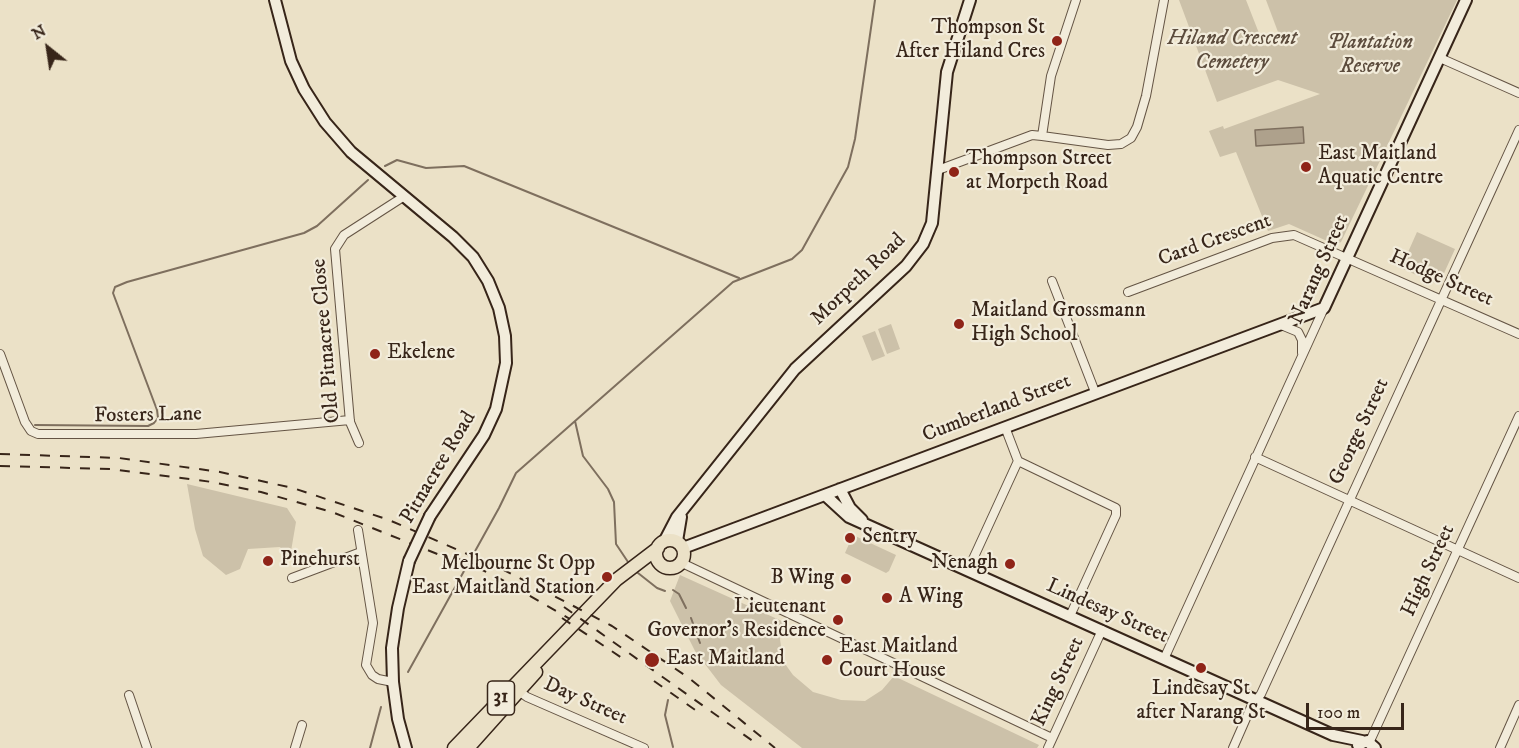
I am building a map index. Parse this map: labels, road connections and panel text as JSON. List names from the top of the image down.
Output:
{
  "streets": {
    "main road": ["31"],
    "street": [
      "Card Crescent",
      "Narang Street",
      "Hodge Street",
      "Morpeth Road",
      "Old Pitnacree Close",
      "Cumberland Street",
      "Fosters Lane",
      "George Street",
      "Pitnacree Road",
      "High Street",
      "Lindesay Street",
      "King Street",
      "Day Street"
    ]
  },
  "crossings": [
    ["Card Crescent", "Narang Street"],
    ["Card Crescent", "Hodge Street"],
    ["Narang Street", "Hodge Street"],
    ["Narang Street", "Cumberland Street"],
    ["Narang Street", "Lindesay Street"],
    ["Hodge Street", "George Street"],
    ["Morpeth Road", "Cumberland Street"],
    ["Morpeth Road", "31"],
    ["Old Pitnacree Close", "Fosters Lane"],
    ["Old Pitnacree Close", "Pitnacree Road"],
    ["Cumberland Street", "Lindesay Street"],
    ["Cumberland Street", "31"],
    ["George Street", "Lindesay Street"],
    ["High Street", "Lindesay Street"],
    ["Lindesay Street", "King Street"],
    ["31", "Day Street"]
  ],
  "parks": ["Hiland Crescent Cemetery", "Plantation Reserve"],
  "places": [
    "Thompson St After Hiland Cres",
    "East Maitland Aquatic Centre",
    "Thompson Street at Morpeth Road",
    "Maitland Grossmann High School",
    "Ekelene",
    "Sentry",
    "Pinehurst",
    "Nenagh",
    "Melbourne St Opp East Maitland Station",
    "B Wing",
    "A Wing",
    "Lieutenant Governor's Residence",
    "East Maitland",
    "East Maitland Court House",
    "Lindesay St after Narang St"
  ],
  "scale_bar": "100 m",
  "north": "top left"
}
